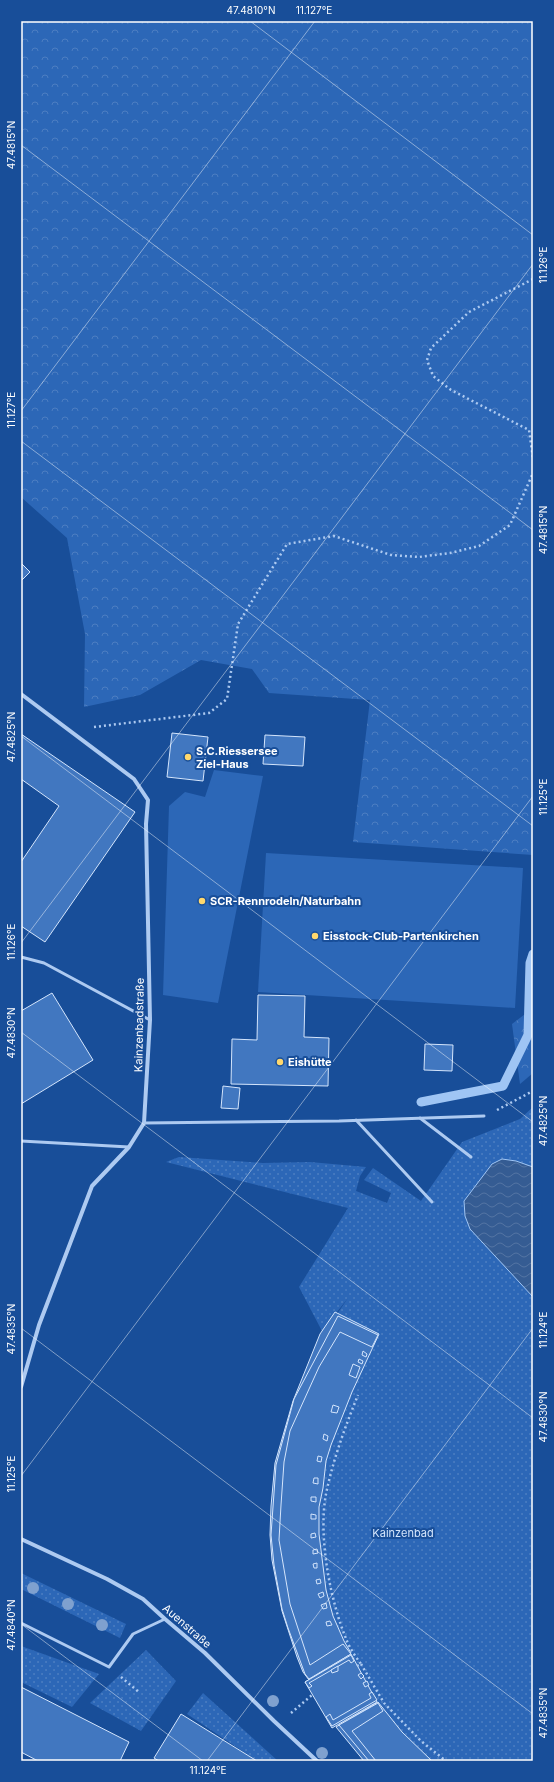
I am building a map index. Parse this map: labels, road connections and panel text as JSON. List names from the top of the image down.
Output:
{
  "streets": {
    "street": ["Kainzenbadstraße", "Auenstraße"]
  },
  "parks": ["Kainzenbad"],
  "places": [
    "S.C.Riessersee Ziel-Haus",
    "SCR-Rennrodeln/Naturbahn",
    "Eisstock-Club-Partenkirchen",
    "Eishütte"
  ],
  "coordinates": [
    "47.4810°N",
    "11.127°E",
    "47.4815°N",
    "11.126°E",
    "47.4825°N",
    "11.125°E",
    "47.4830°N",
    "47.4835°N",
    "11.124°E",
    "47.4840°N"
  ]
}
